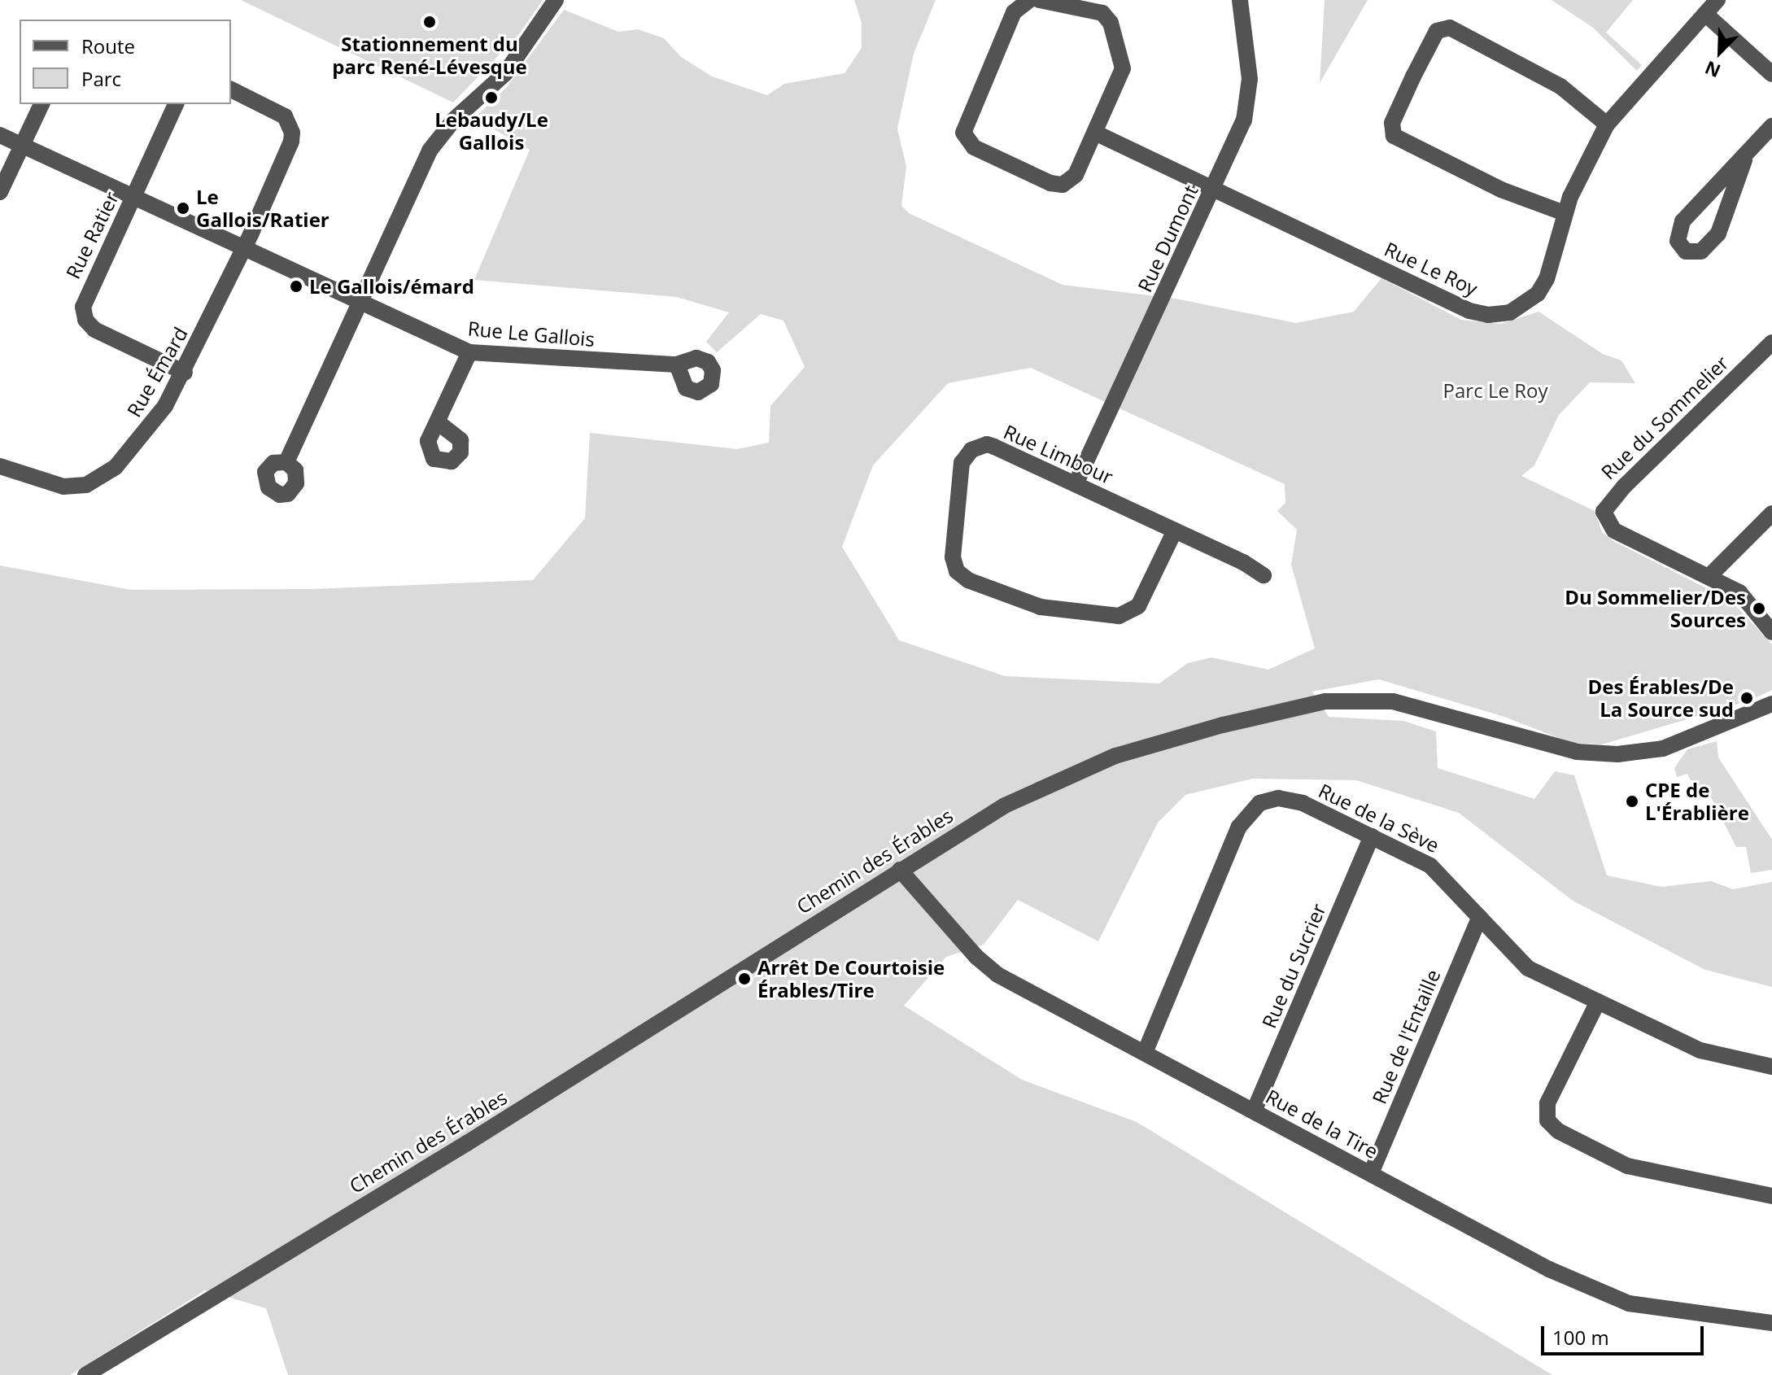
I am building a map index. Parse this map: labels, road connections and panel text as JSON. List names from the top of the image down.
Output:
{
  "streets": {
    "street": [
      "Rue Ratier",
      "Rue Dumont",
      "Rue Le Roy",
      "Rue Le Gallois",
      "Rue Émard",
      "Rue du Sommelier",
      "Rue Limbour",
      "Rue de la Sève",
      "Chemin des Érables",
      "Rue du Sucrier",
      "Rue de l'Entaille",
      "Rue de la Tire"
    ]
  },
  "crossings": [
    ["Rue Ratier", "Rue Le Gallois"],
    ["Rue Ratier", "Rue Émard"],
    ["Rue Dumont", "Rue Le Roy"],
    ["Rue Dumont", "Rue Limbour"],
    ["Rue Le Gallois", "Rue Émard"],
    ["Rue de la Sève", "Rue du Sucrier"],
    ["Rue de la Sève", "Rue de l'Entaille"],
    ["Rue de la Sève", "Rue de la Tire"],
    ["Chemin des Érables", "Rue de la Tire"],
    ["Rue du Sucrier", "Rue de la Tire"],
    ["Rue de l'Entaille", "Rue de la Tire"]
  ],
  "parks": ["Parc Le Roy"],
  "places": [
    "Stationnement du parc René-Lévesque",
    "Lebaudy/Le Gallois",
    "Le Gallois/Ratier",
    "Le Gallois/émard",
    "Du Sommelier/Des Sources",
    "Des Érables/De La Source sud",
    "CPE de L'Érablière",
    "Arrêt De Courtoisie Érables/Tire"
  ],
  "legend": ["Route", "Parc"],
  "scale_bar": "100 m",
  "north": "bottom left"
}
